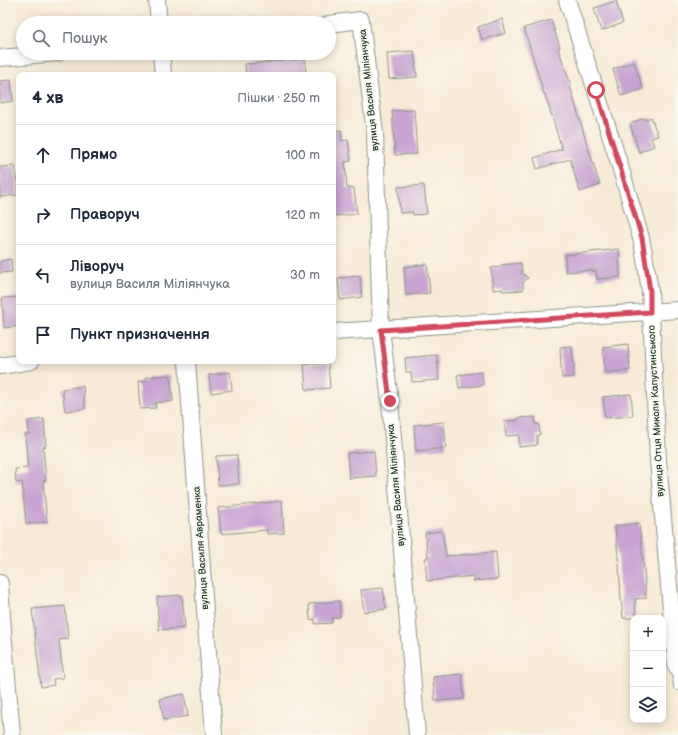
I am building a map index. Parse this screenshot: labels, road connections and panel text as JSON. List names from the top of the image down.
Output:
{
  "streets": {
    "street": ["вулиця Василя Міліянчука", "вулиця Отця Миколи Капустинського", "вулиця Василя Авраменка"]
  },
  "page": {
    "search": "Пошук",
    "heading": ["4 хв", "Пішки · 250 m"],
    "list": [
      ["Прямо", "100 m"],
      ["Праворуч", "120 m"],
      ["Ліворуч", "вулиця Василя Міліянчука", "30 m"],
      "Пункт призначення"
    ],
    "map_buttons": ["+", "−"]
  }
}
